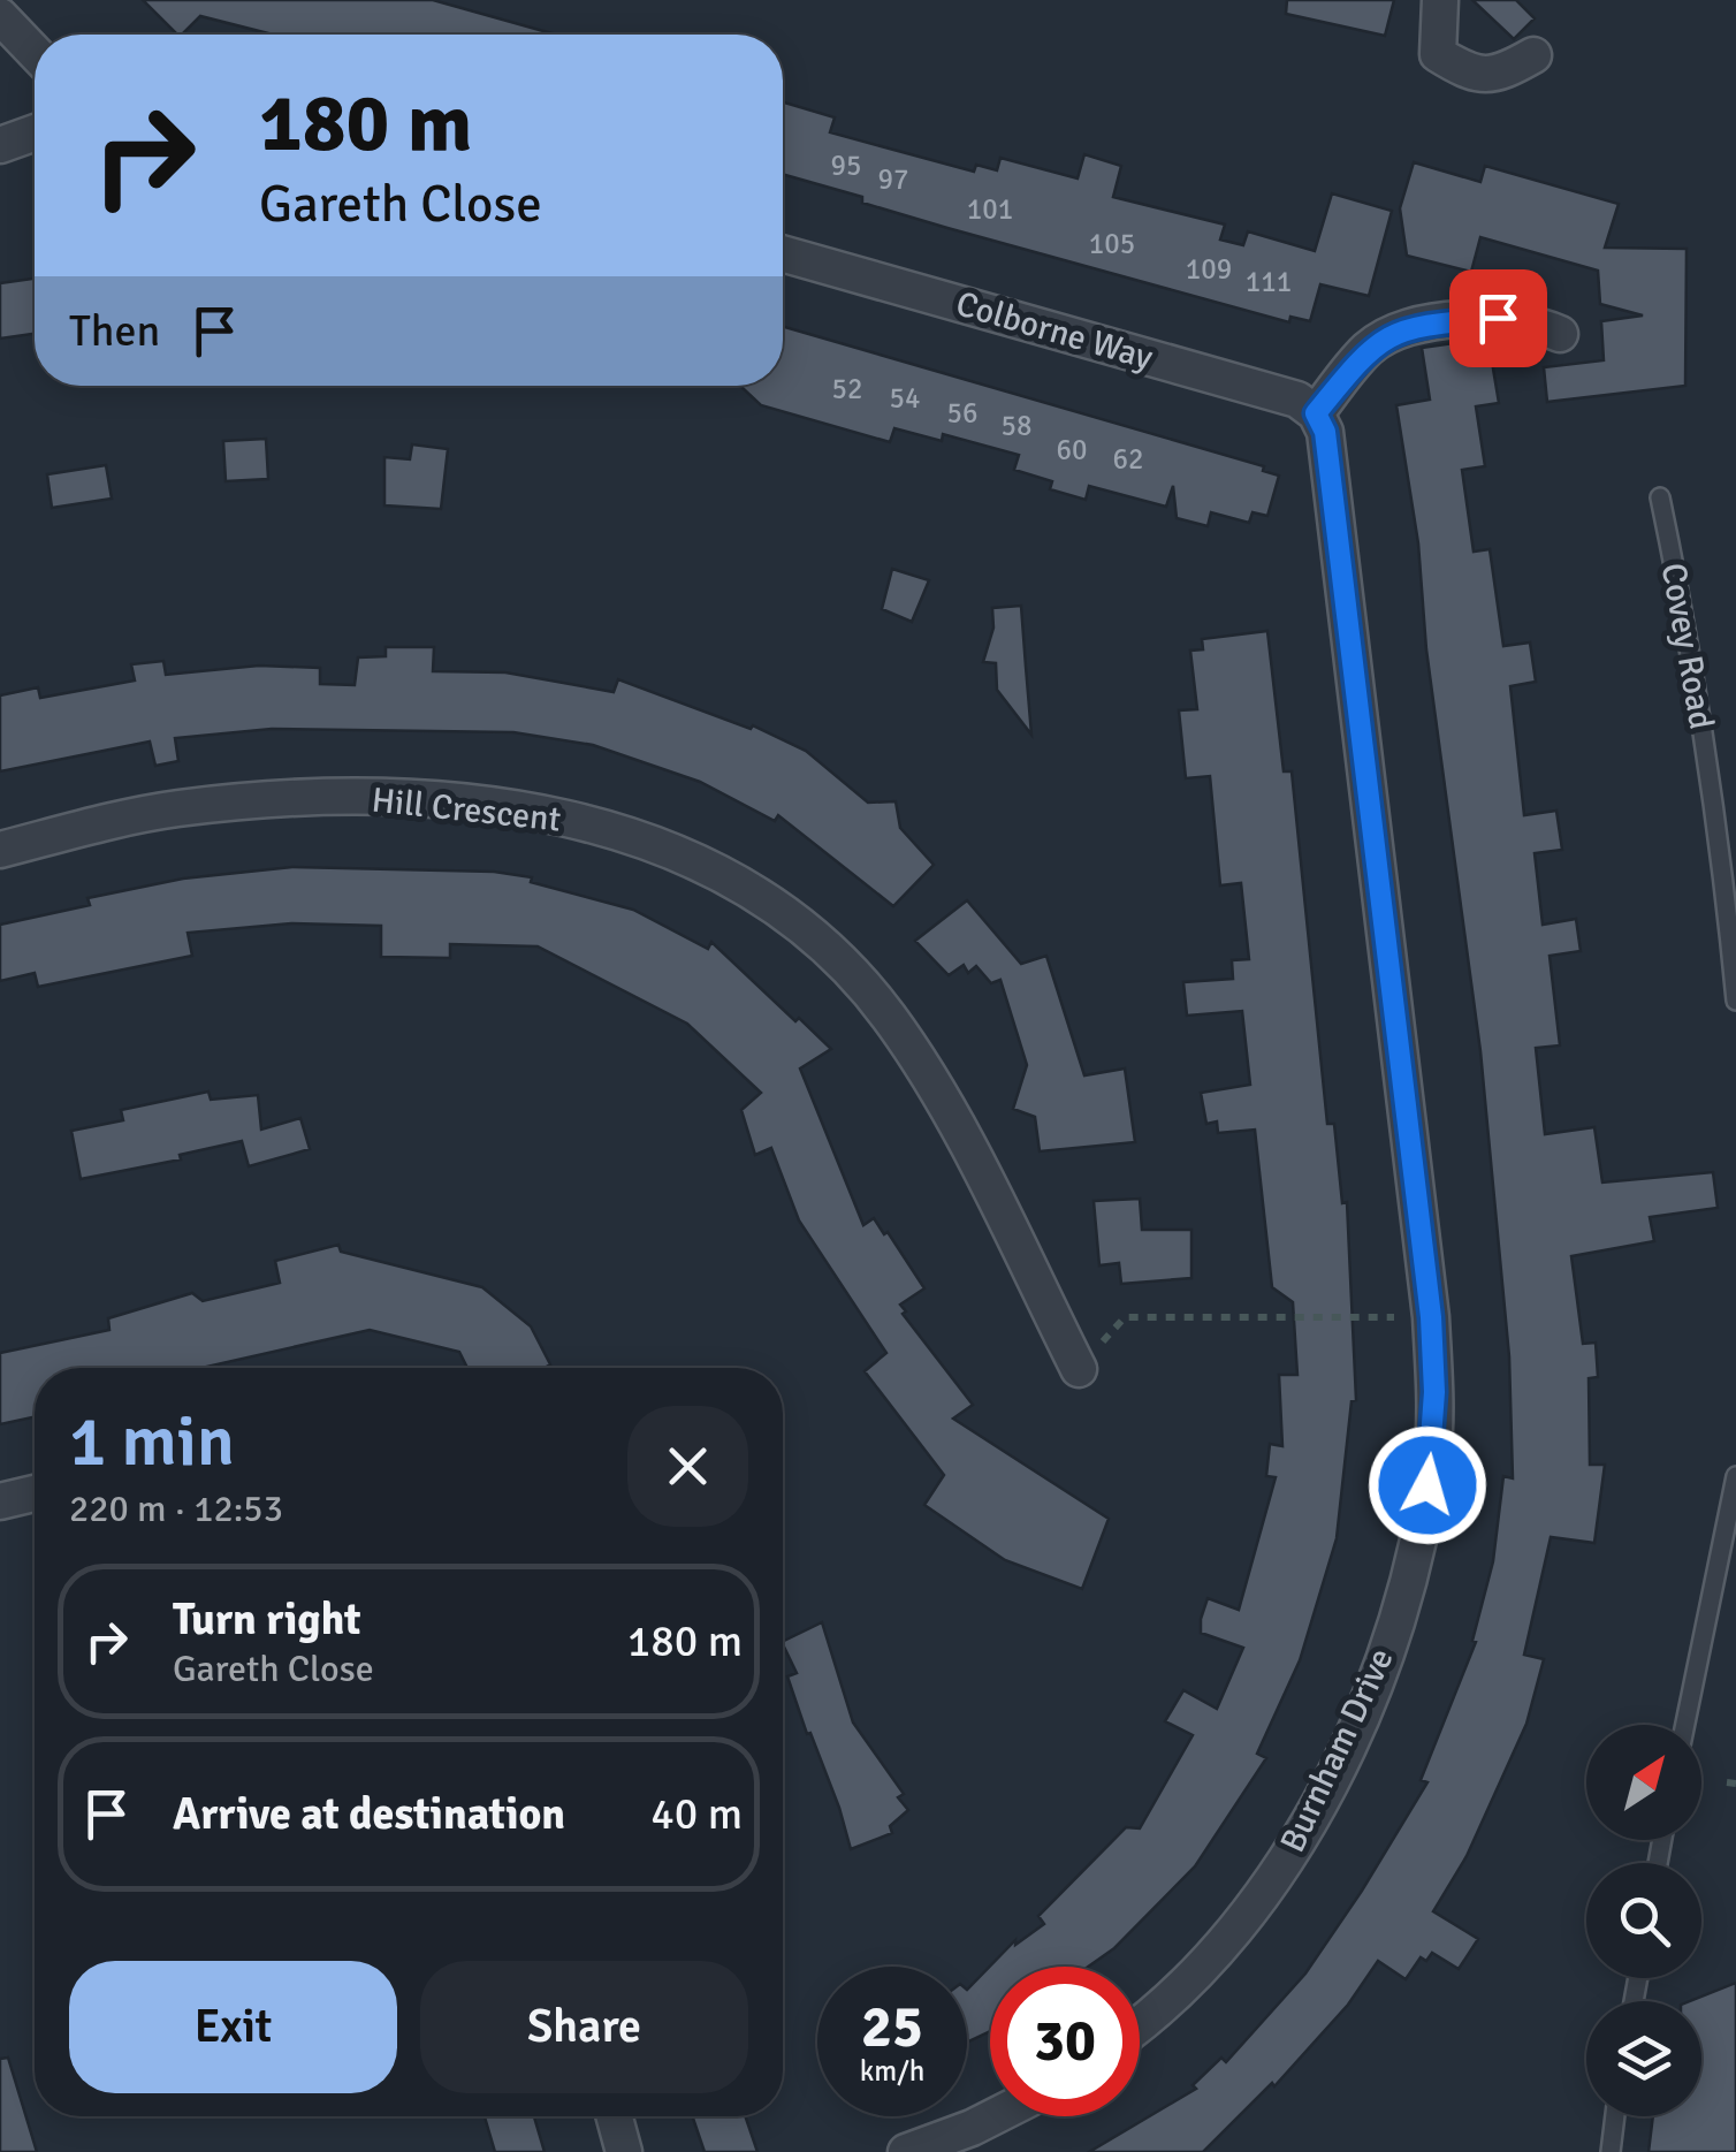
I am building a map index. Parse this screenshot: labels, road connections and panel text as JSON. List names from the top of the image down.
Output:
{
  "streets": {
    "street": ["Colborne Way", "Hill Crescent", "Burnham Drive"],
    "lane": ["Covey Road"]
  },
  "crossings": [
    ["Colborne Way", "Burnham Drive"]
  ],
  "house_numbers": [
    "95",
    "97",
    "101",
    "105",
    "109",
    "111",
    "52",
    "54",
    "56",
    "58",
    "60",
    "62"
  ],
  "north": "top right",
  "page": {
    "turn": ["180 m", "Gareth Close"],
    "then": "Then",
    "heading": ["1 min", "220 m · 12:53"],
    "list": [
      {
        "name": "Turn right",
        "note": "Gareth Close",
        "value": "180 m"
      },
      {
        "name": "Arrive at destination",
        "value": "40 m"
      }
    ],
    "buttons": ["Exit", "Share"],
    "speed": "25 km/h",
    "limit": "30"
  }
}
